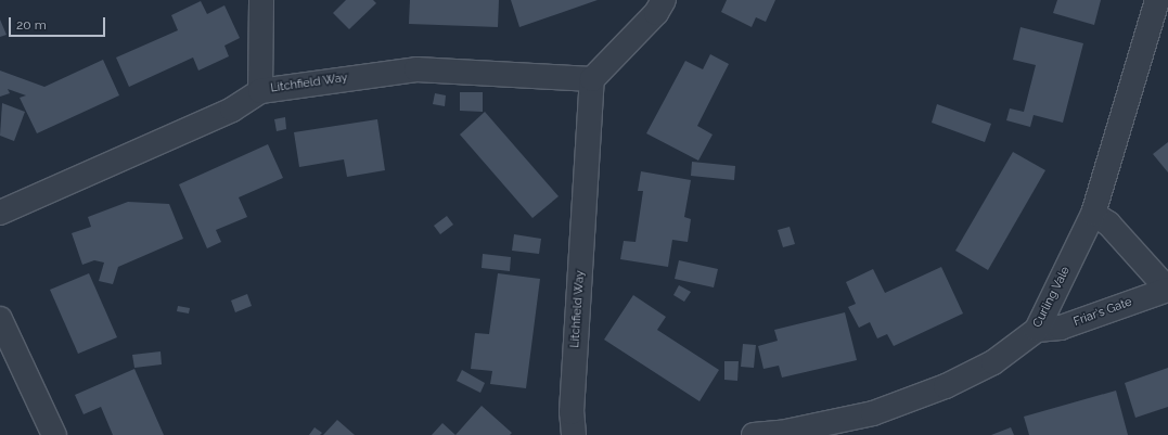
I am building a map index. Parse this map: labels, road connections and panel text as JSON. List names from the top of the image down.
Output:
{
  "streets": {
    "street": ["Litchfield Way", "Curling Vale", "Friar's Gate"]
  },
  "crossings": [
    ["Curling Vale", "Friar's Gate"]
  ],
  "scale_bar": "20 m"
}
